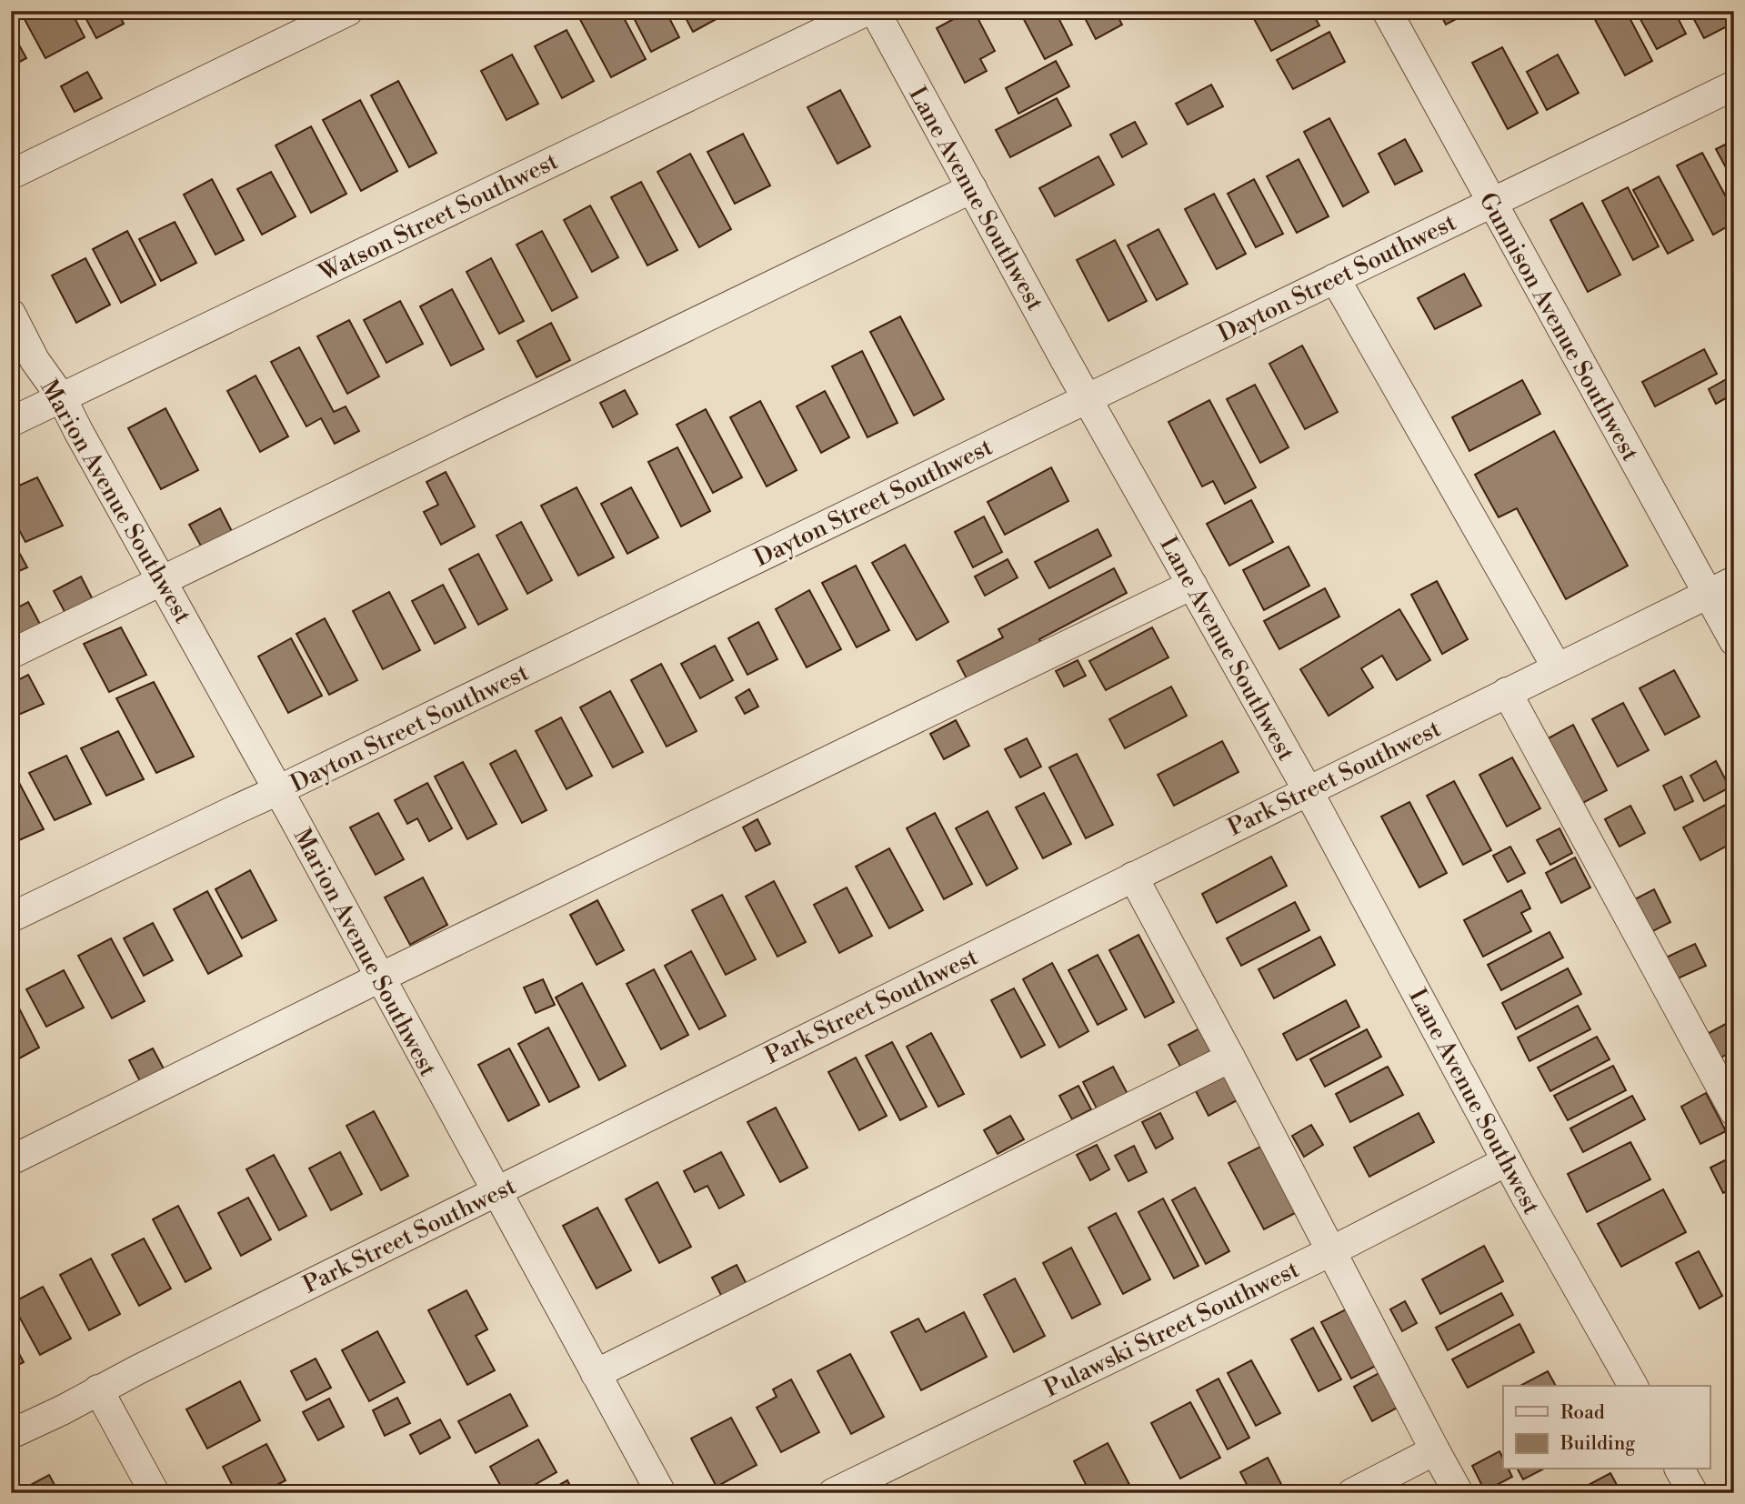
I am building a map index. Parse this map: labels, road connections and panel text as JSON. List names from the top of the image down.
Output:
{
  "streets": {
    "street": [
      "Lane Avenue Southwest",
      "Watson Street Southwest",
      "Dayton Street Southwest",
      "Gunnison Avenue Southwest",
      "Marion Avenue Southwest",
      "Park Street Southwest",
      "Pulawski Street Southwest"
    ]
  },
  "crossings": [
    ["Lane Avenue Southwest", "Dayton Street Southwest"],
    ["Lane Avenue Southwest", "Park Street Southwest"],
    ["Lane Avenue Southwest", "Pulawski Street Southwest"],
    ["Watson Street Southwest", "Marion Avenue Southwest"],
    ["Dayton Street Southwest", "Gunnison Avenue Southwest"],
    ["Dayton Street Southwest", "Marion Avenue Southwest"],
    ["Gunnison Avenue Southwest", "Park Street Southwest"],
    ["Marion Avenue Southwest", "Park Street Southwest"]
  ],
  "legend": ["Road", "Building"]
}
